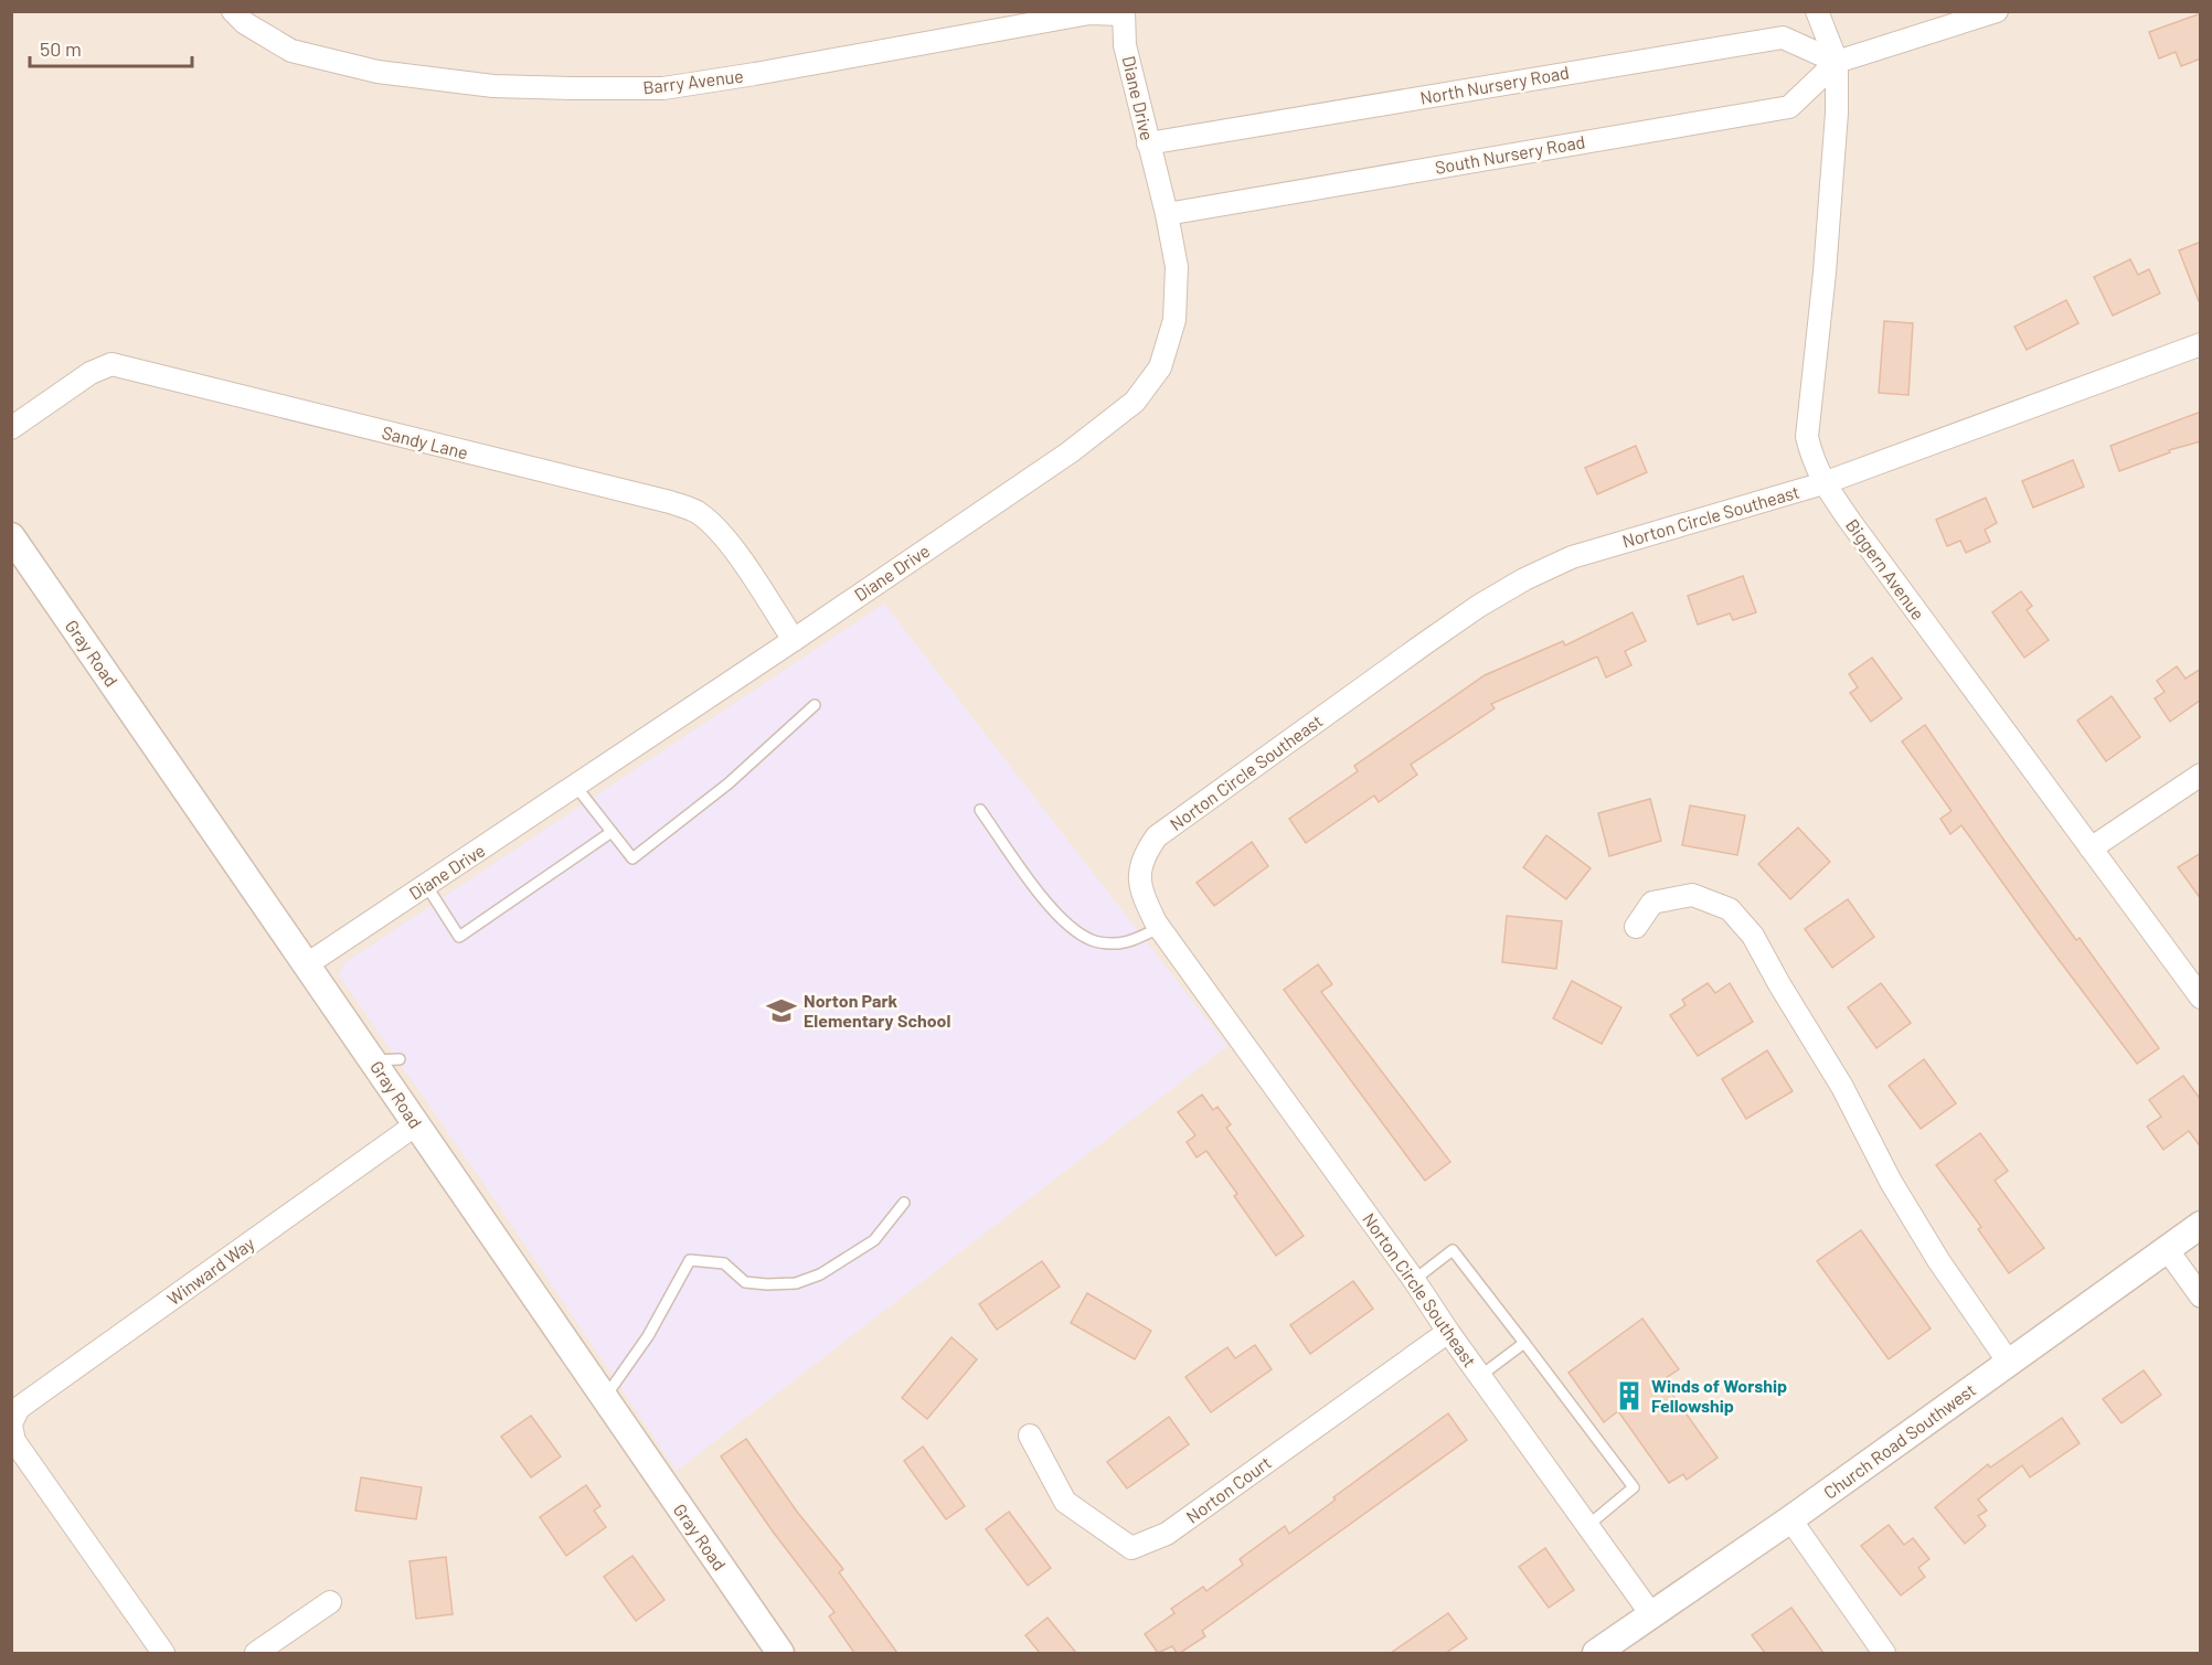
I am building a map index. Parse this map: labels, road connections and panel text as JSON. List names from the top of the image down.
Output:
{
  "streets": {
    "street": [
      "Barry Avenue",
      "North Nursery Road",
      "Diane Drive",
      "South Nursery Road",
      "Sandy Lane",
      "Norton Circle Southeast",
      "Biggern Avenue",
      "Gray Road",
      "Winward Way",
      "Church Road Southwest",
      "Norton Court"
    ]
  },
  "crossings": [
    ["Barry Avenue", "Diane Drive"],
    ["North Nursery Road", "Diane Drive"],
    ["North Nursery Road", "South Nursery Road"],
    ["North Nursery Road", "Biggern Avenue"],
    ["Diane Drive", "South Nursery Road"],
    ["Diane Drive", "Sandy Lane"],
    ["Diane Drive", "Gray Road"],
    ["South Nursery Road", "Biggern Avenue"],
    ["Norton Circle Southeast", "Biggern Avenue"],
    ["Norton Circle Southeast", "Church Road Southwest"],
    ["Norton Circle Southeast", "Norton Court"],
    ["Gray Road", "Winward Way"]
  ],
  "places": {
    "school or university": ["Norton Park Elementary School"],
    "building": ["Winds of Worship Fellowship"]
  },
  "scale_bar": "50 m"
}
